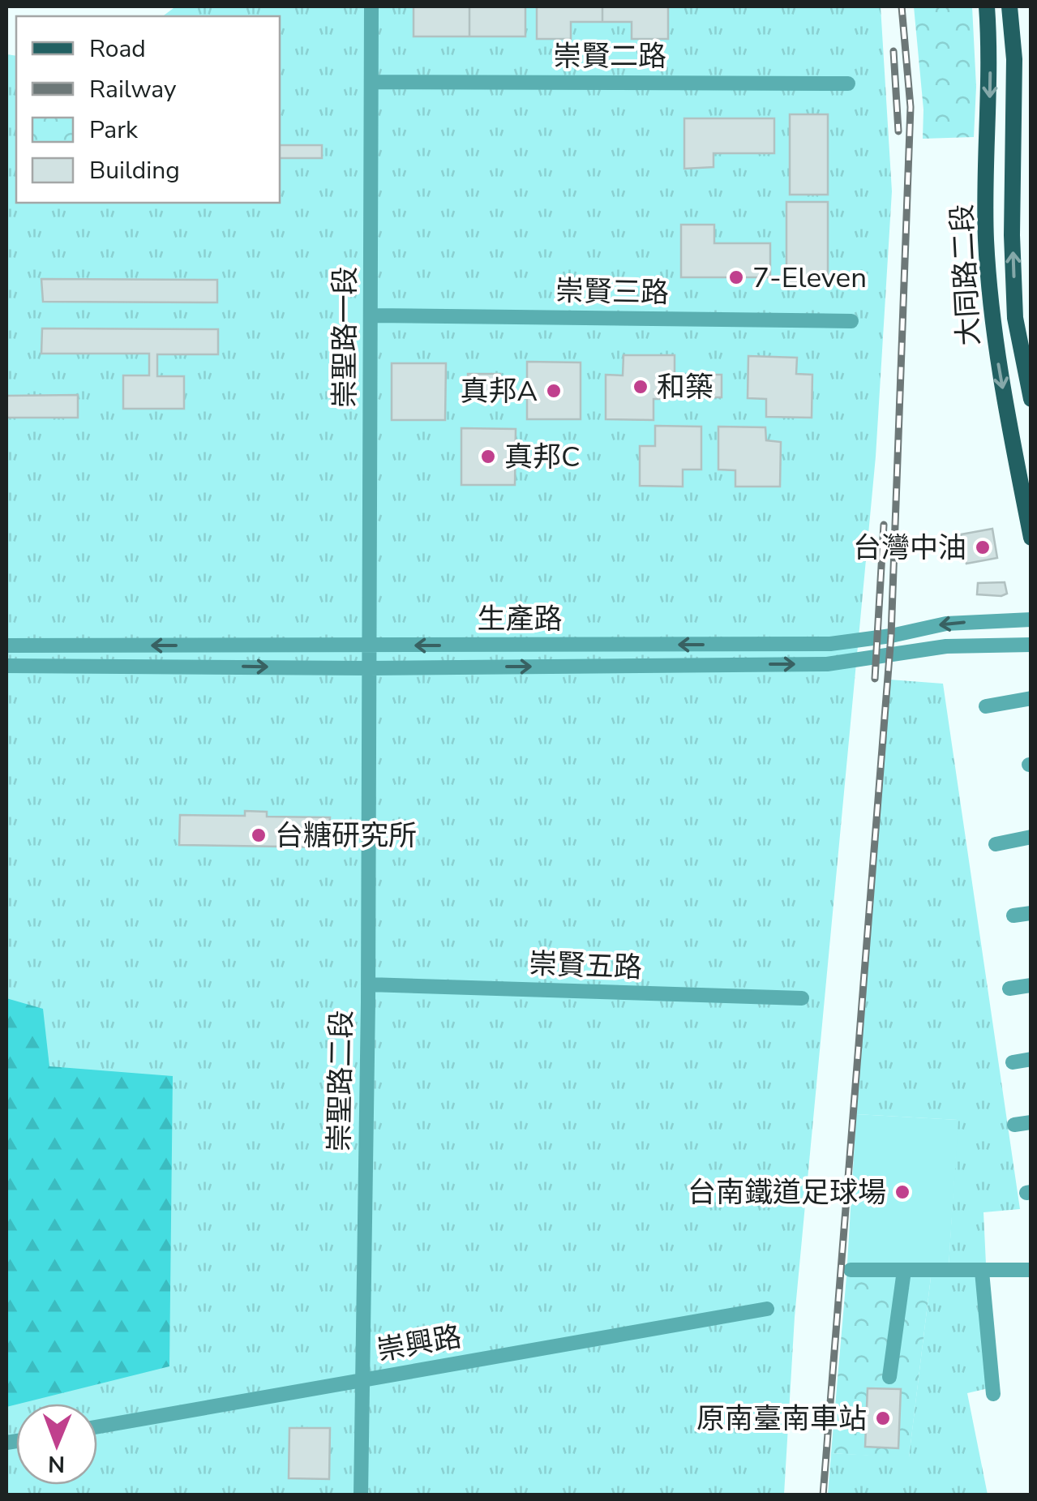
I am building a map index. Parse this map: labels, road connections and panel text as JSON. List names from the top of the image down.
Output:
{
  "streets": {
    "main road": ["大同路二段"],
    "street": [
      "崇賢二路",
      "崇賢三路",
      "崇聖路一段",
      "生產路",
      "崇賢五路",
      "崇聖路二段",
      "崇興路"
    ]
  },
  "crossings": [
    ["崇賢二路", "崇聖路一段"],
    ["崇賢三路", "崇聖路一段"],
    ["崇聖路一段", "生產路"],
    ["崇聖路一段", "崇聖路二段"],
    ["生產路", "崇聖路二段"],
    ["崇賢五路", "崇聖路二段"],
    ["崇聖路二段", "崇興路"]
  ],
  "places": [
    "7-Eleven",
    "和築",
    "真邦A",
    "真邦C",
    "台灣中油",
    "台糖研究所",
    "台南鐵道足球場",
    "原南臺南車站"
  ],
  "legend": [
    "Road",
    "Railway",
    "Park",
    "Building"
  ],
  "north": "bottom"
}
